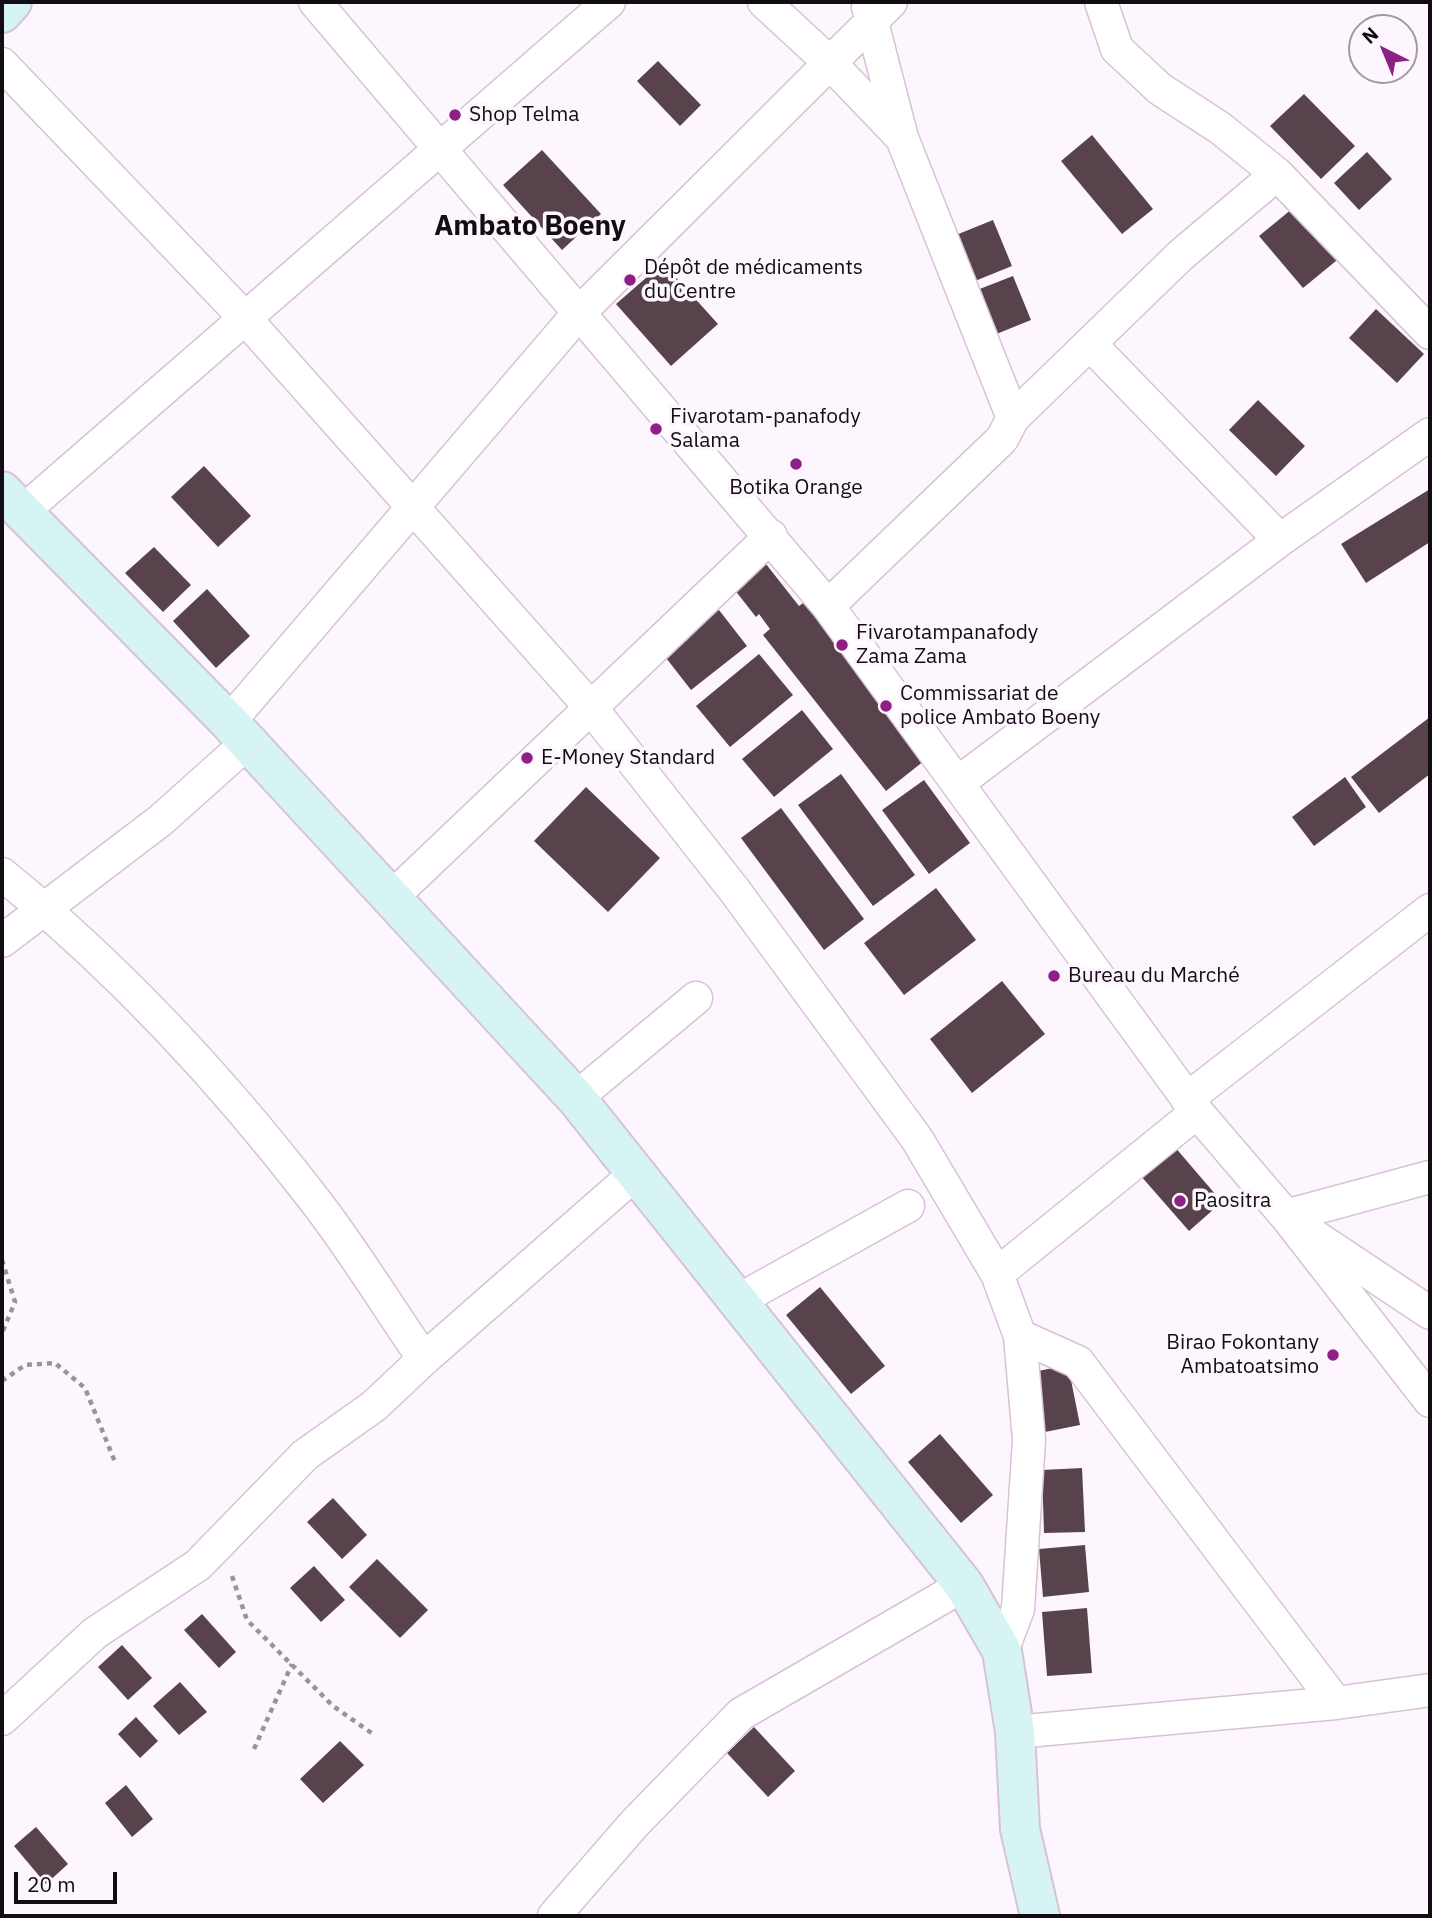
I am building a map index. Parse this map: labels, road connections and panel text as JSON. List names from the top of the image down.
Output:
{
  "districts": ["Ambato Boeny"],
  "places": [
    "Shop Telma",
    "Dépôt de médicaments du Centre",
    "Fivarotam-panafody Salama",
    "Botika Orange",
    "Fivarotampanafody Zama Zama",
    "Commissariat de police Ambato Boeny",
    "E-Money Standard",
    "Bureau du Marché",
    "Paositra",
    "Birao Fokontany Ambatoatsimo"
  ],
  "scale_bar": "20 m",
  "north": "top left"
}
